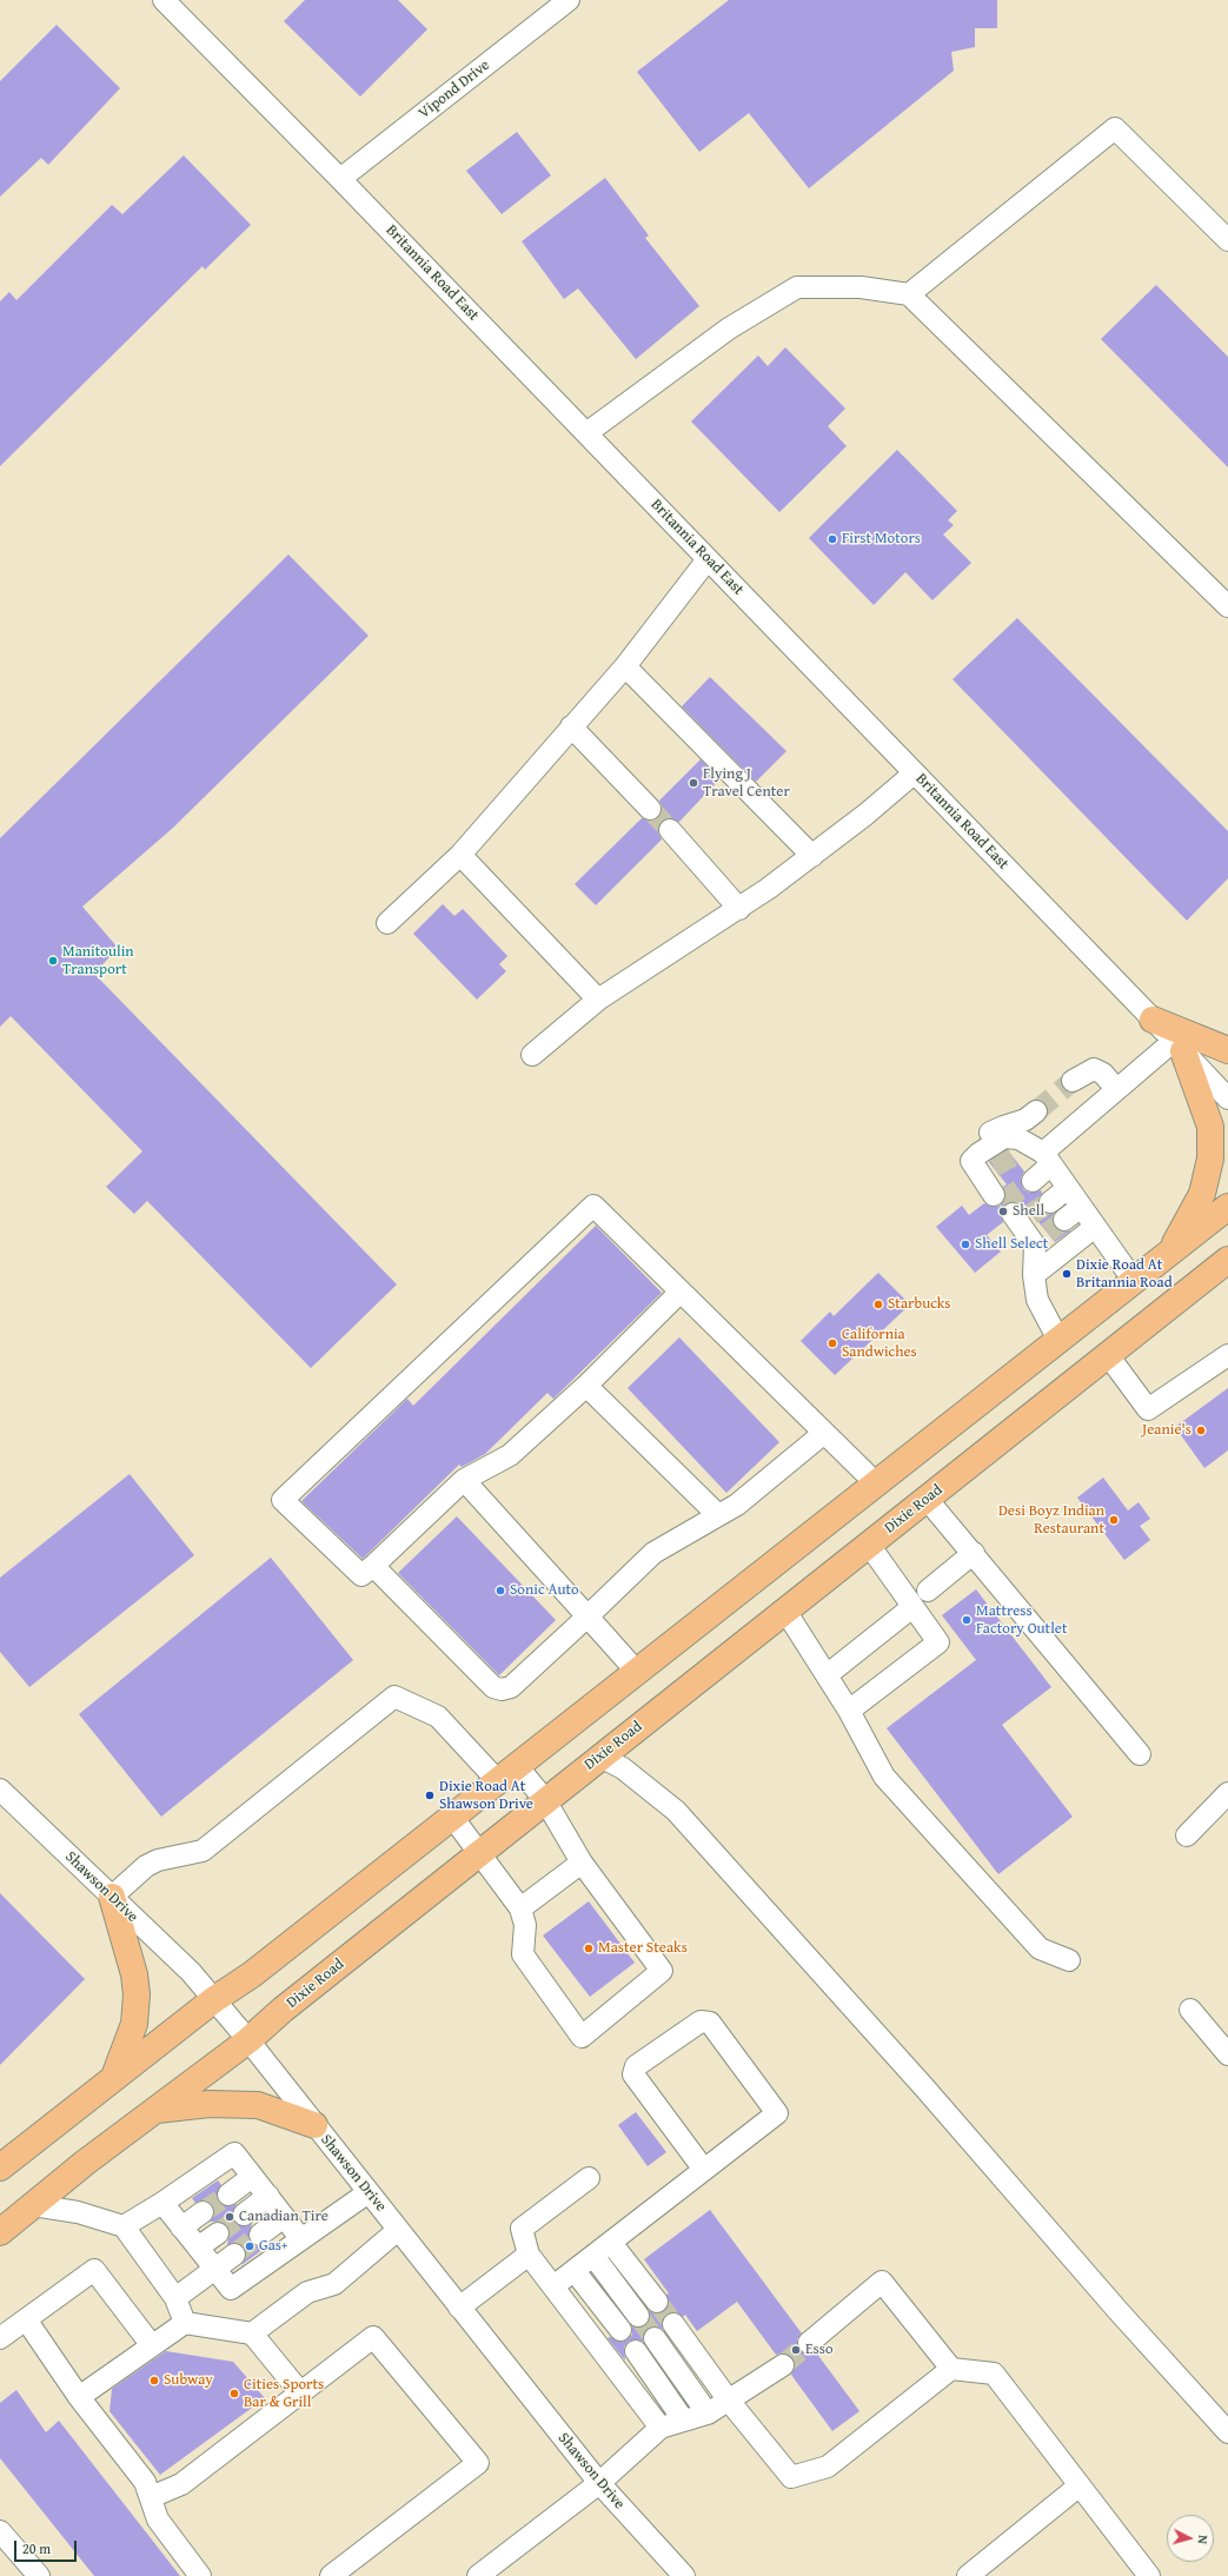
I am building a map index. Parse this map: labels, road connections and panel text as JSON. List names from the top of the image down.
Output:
{
  "streets": {
    "main road": ["Dixie Road"],
    "street": ["Vipond Drive", "Britannia Road East", "Shawson Drive"]
  },
  "crossings": [
    ["Vipond Drive", "Britannia Road East"],
    ["Dixie Road", "Shawson Drive"]
  ],
  "places": [
    "First Motors",
    "Flying J Travel Center",
    "Manitoulin Transport",
    "Shell",
    "Shell Select",
    "Dixie Road At Britannia Road",
    "Starbucks",
    "California Sandwiches",
    "Jeanie's",
    "Desi Boyz Indian Restaurant",
    "Sonic Auto",
    "Mattress Factory Outlet",
    "Dixie Road At Shawson Drive",
    "Master Steaks",
    "Canadian Tire",
    "Gas+",
    "Esso",
    "Subway",
    "Cities Sports Bar & Grill"
  ],
  "scale_bar": "20 m",
  "north": "right"
}
